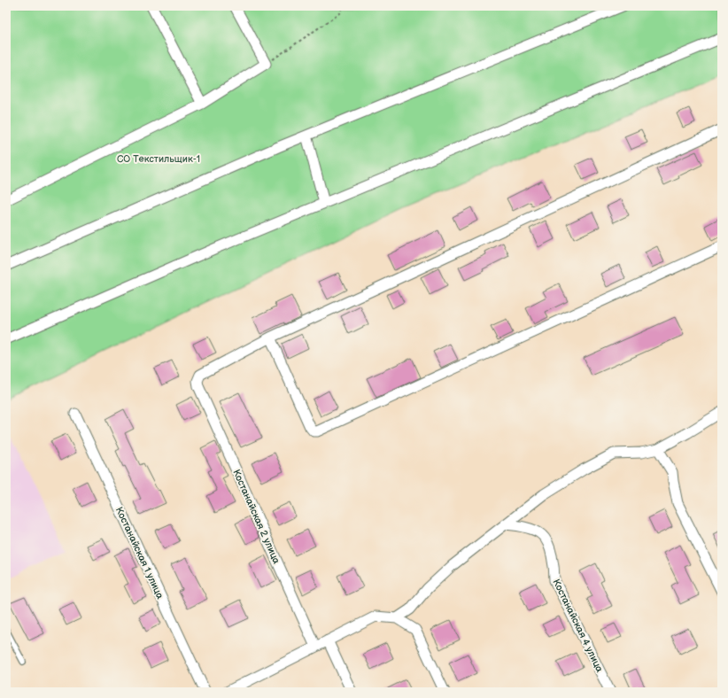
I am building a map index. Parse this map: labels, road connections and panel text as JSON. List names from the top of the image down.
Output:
{
  "streets": {
    "street": ["Костанайская 2 улица", "Костанайская 1 улица", "Костанайская 4 улица"]
  },
  "parks": ["СО Текстильщик-1"]
}
